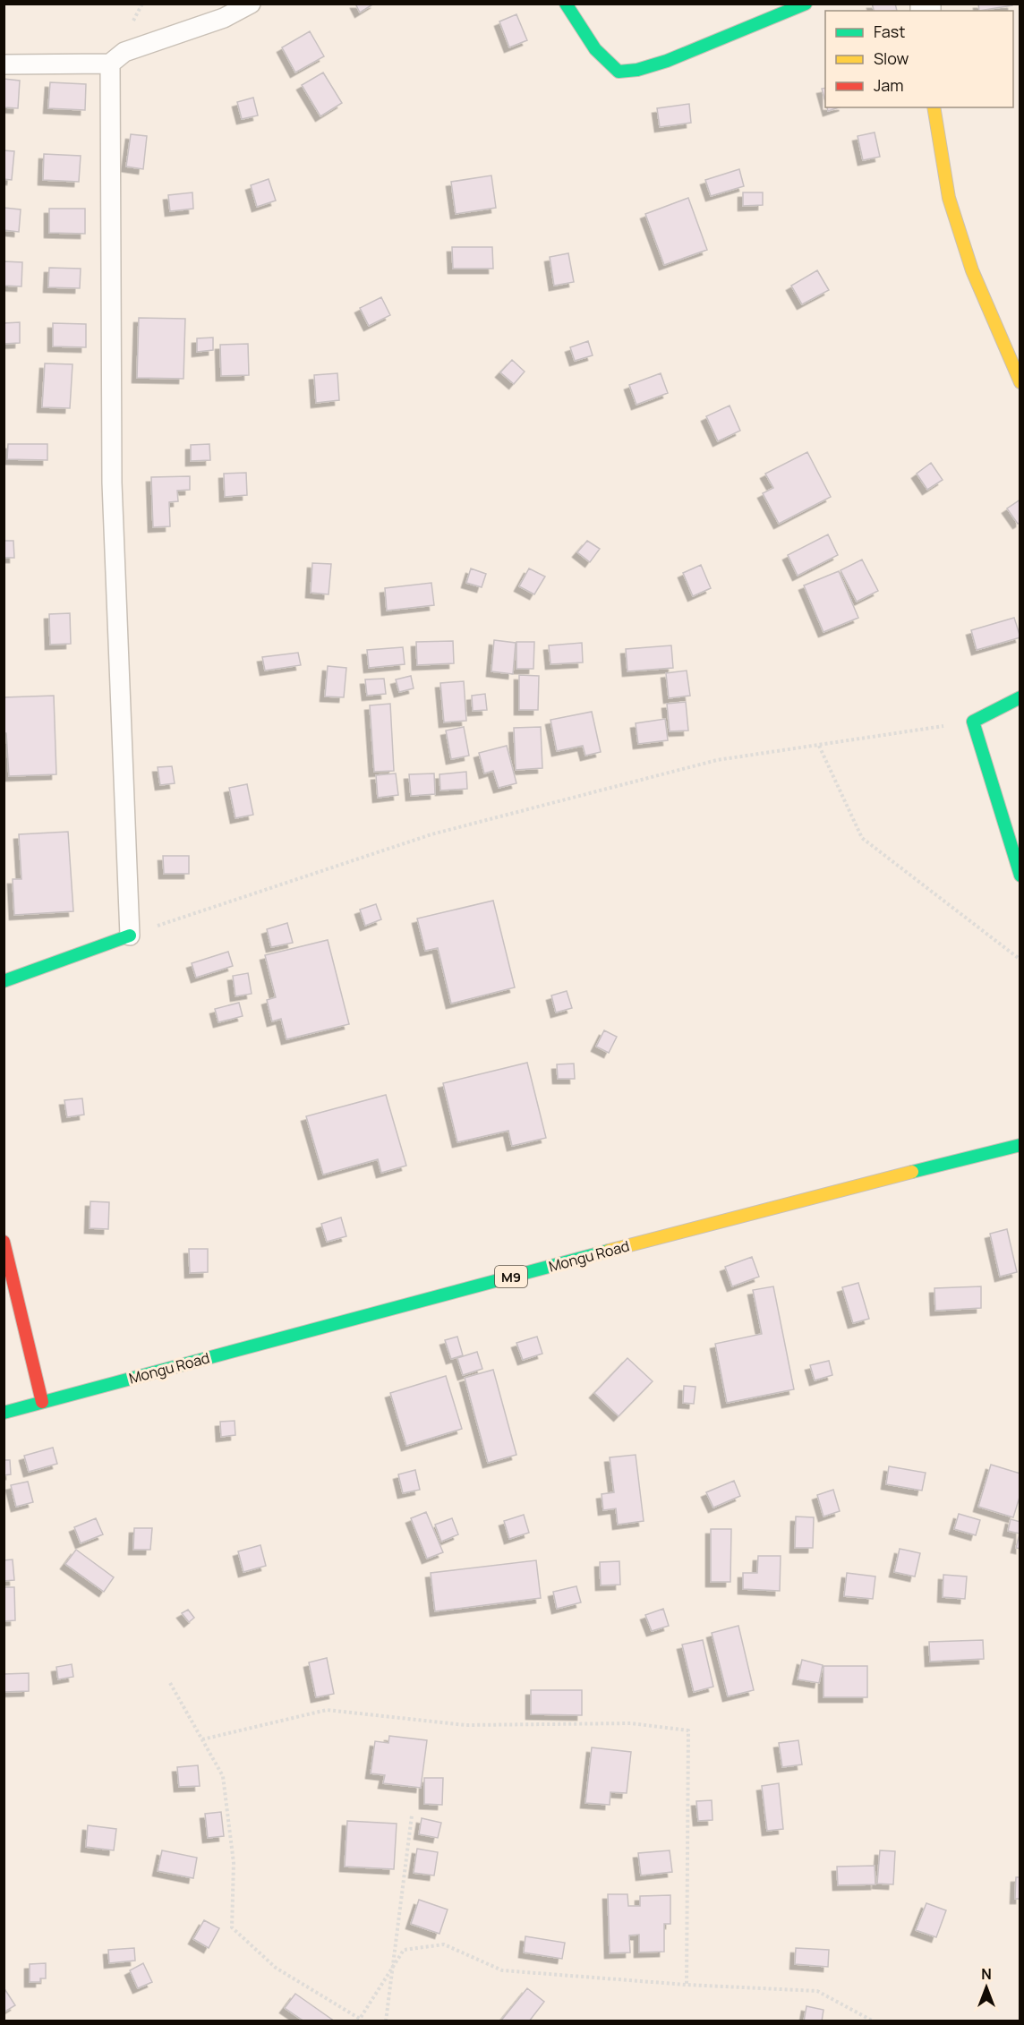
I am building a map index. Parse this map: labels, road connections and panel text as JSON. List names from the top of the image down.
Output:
{
  "streets": {
    "street": ["Mongu Road", "M9"]
  },
  "legend": ["Fast", "Slow", "Jam"],
  "north": "top"
}
